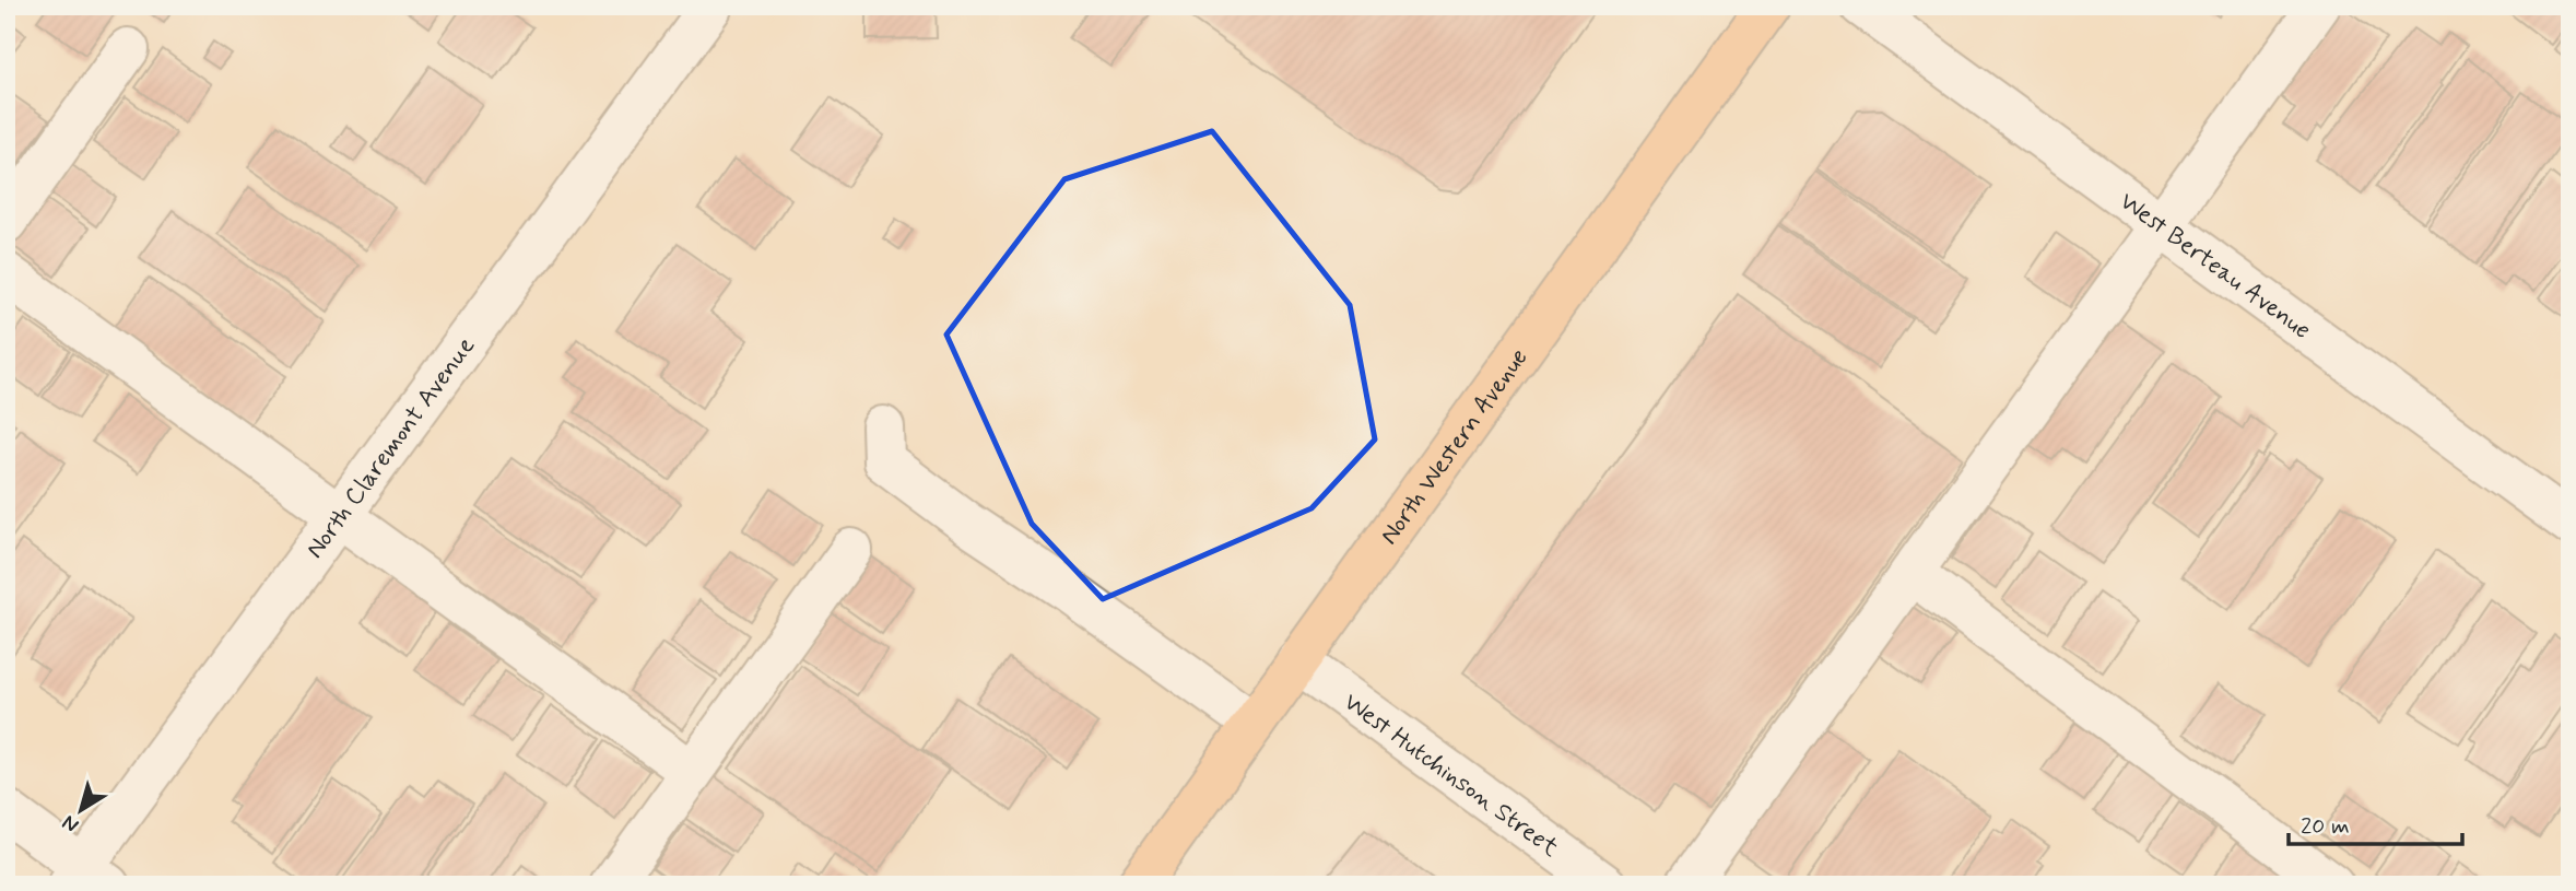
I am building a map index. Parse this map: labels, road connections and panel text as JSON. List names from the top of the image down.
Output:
{
  "streets": {
    "main road": ["North Western Avenue"],
    "street": ["West Berteau Avenue", "North Claremont Avenue", "West Hutchinson Street"]
  },
  "crossings": [
    ["North Western Avenue", "West Hutchinson Street"]
  ],
  "scale_bar": "20 m",
  "north": "bottom left"
}
